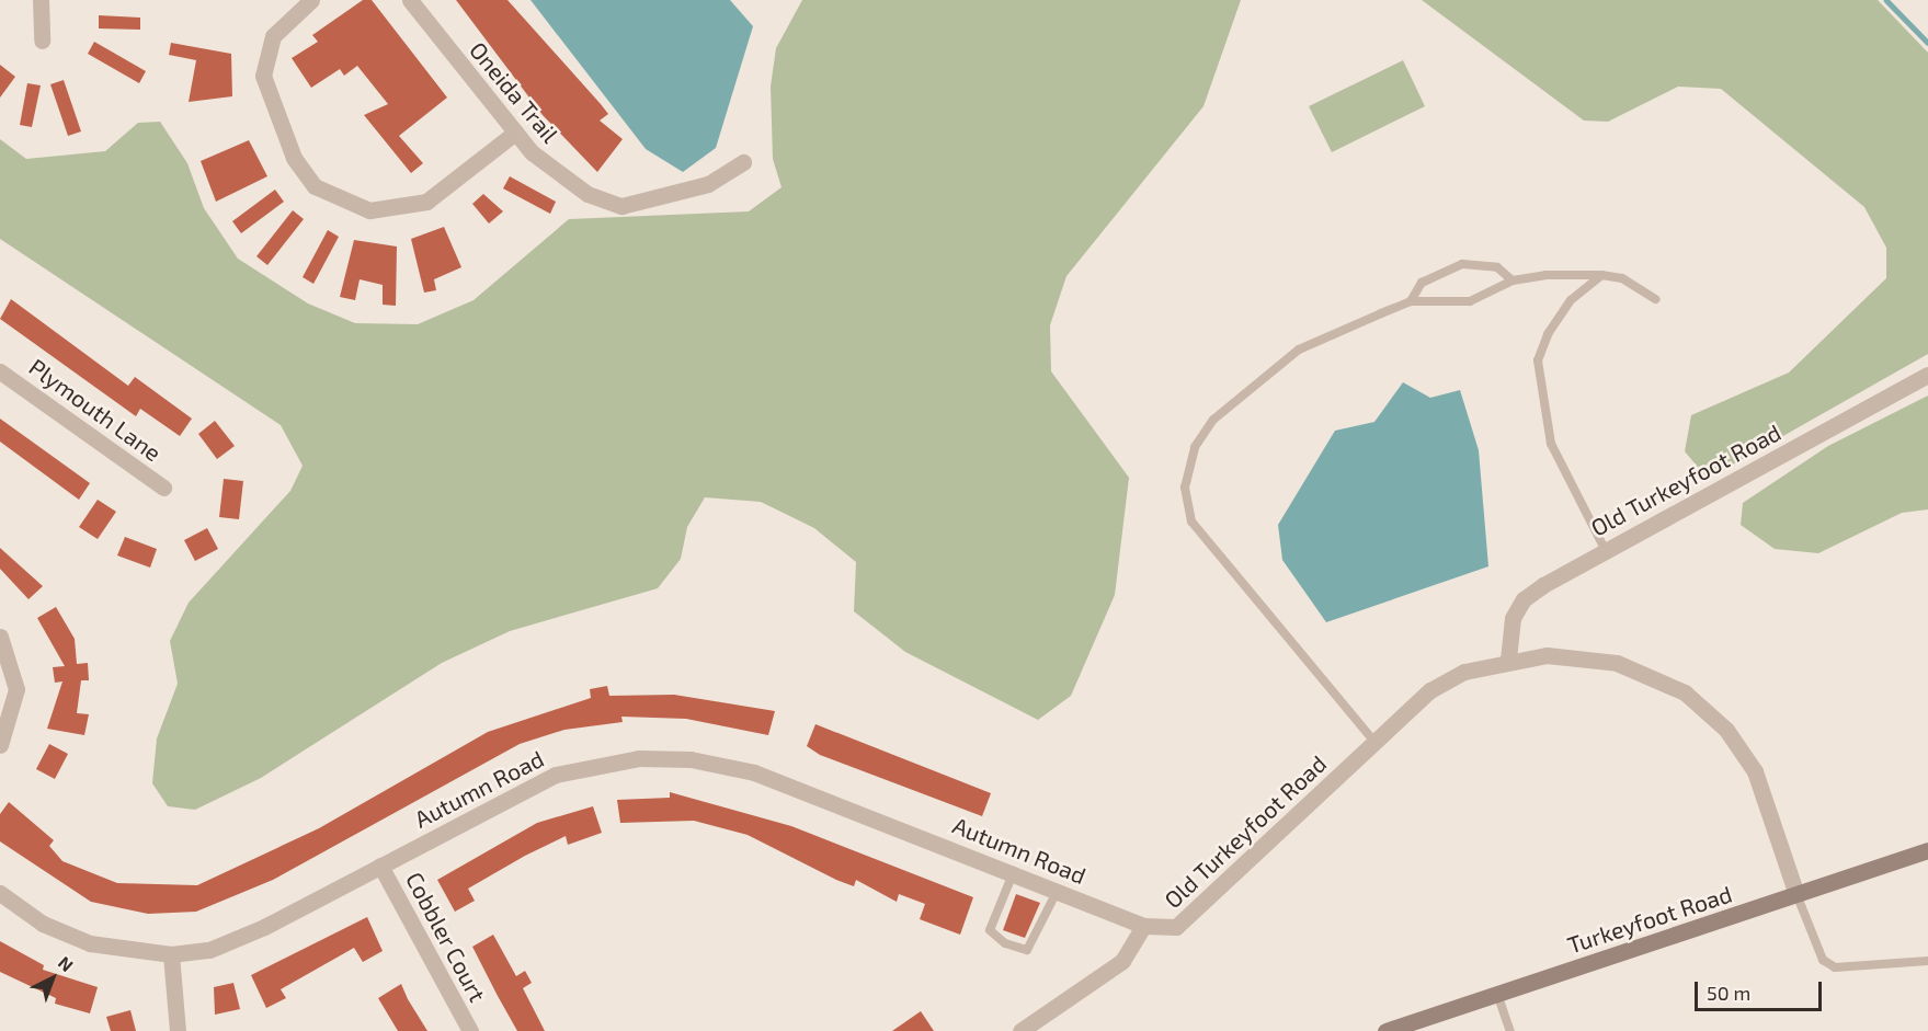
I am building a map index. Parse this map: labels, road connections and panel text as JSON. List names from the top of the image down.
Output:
{
  "streets": {
    "main road": ["Turkeyfoot Road"],
    "street": [
      "Oneida Trail",
      "Plymouth Lane",
      "Old Turkeyfoot Road",
      "Autumn Road",
      "Cobbler Court"
    ]
  },
  "crossings": [
    ["Old Turkeyfoot Road", "Autumn Road"],
    ["Old Turkeyfoot Road", "Turkeyfoot Road"],
    ["Autumn Road", "Cobbler Court"]
  ],
  "scale_bar": "50 m",
  "north": "top right"
}
